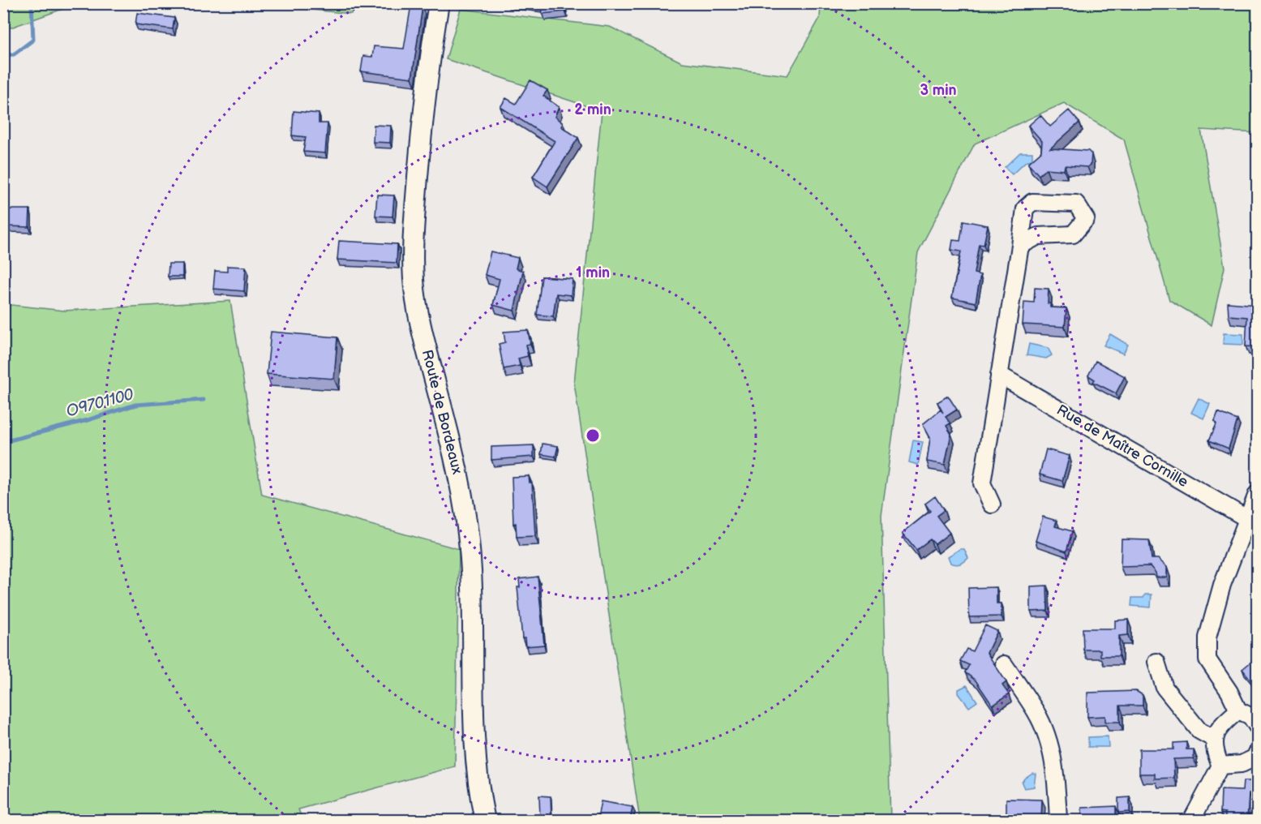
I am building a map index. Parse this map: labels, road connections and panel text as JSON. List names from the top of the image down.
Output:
{
  "streets": {
    "street": ["Route de Bordeaux", "Rue de Maître Cornille"]
  },
  "water": ["O9701100"],
  "rings": ["3 min", "2 min", "1 min"]
}
